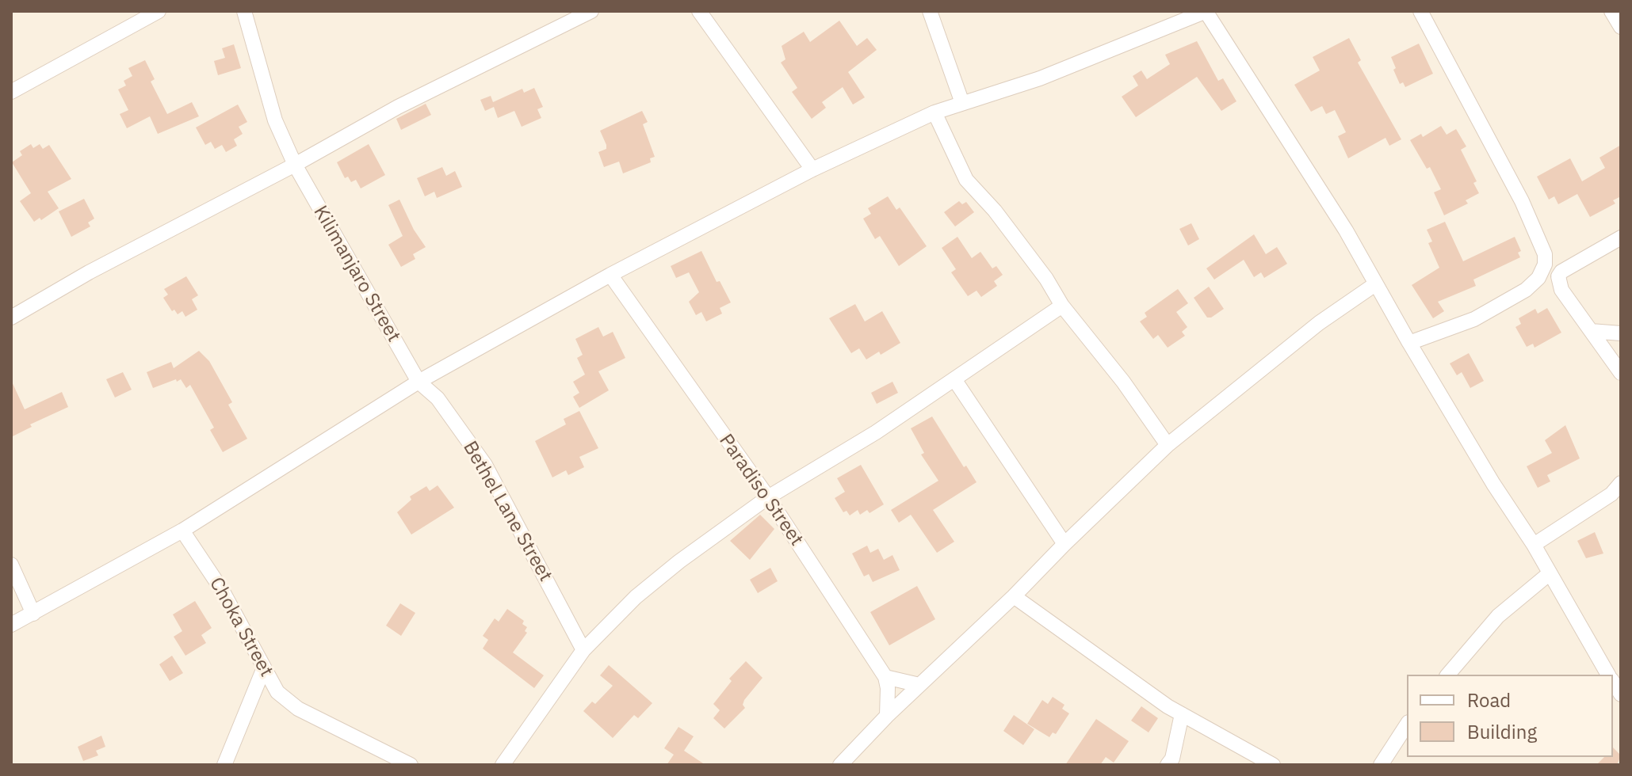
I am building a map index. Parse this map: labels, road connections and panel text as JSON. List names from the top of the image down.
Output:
{
  "streets": {
    "street": [
      "Kilimanjaro Street",
      "Paradiso Street",
      "Bethel Lane Street",
      "Choka Street"
    ]
  },
  "crossings": [
    ["Kilimanjaro Street", "Bethel Lane Street"]
  ],
  "legend": ["Road", "Building"]
}
